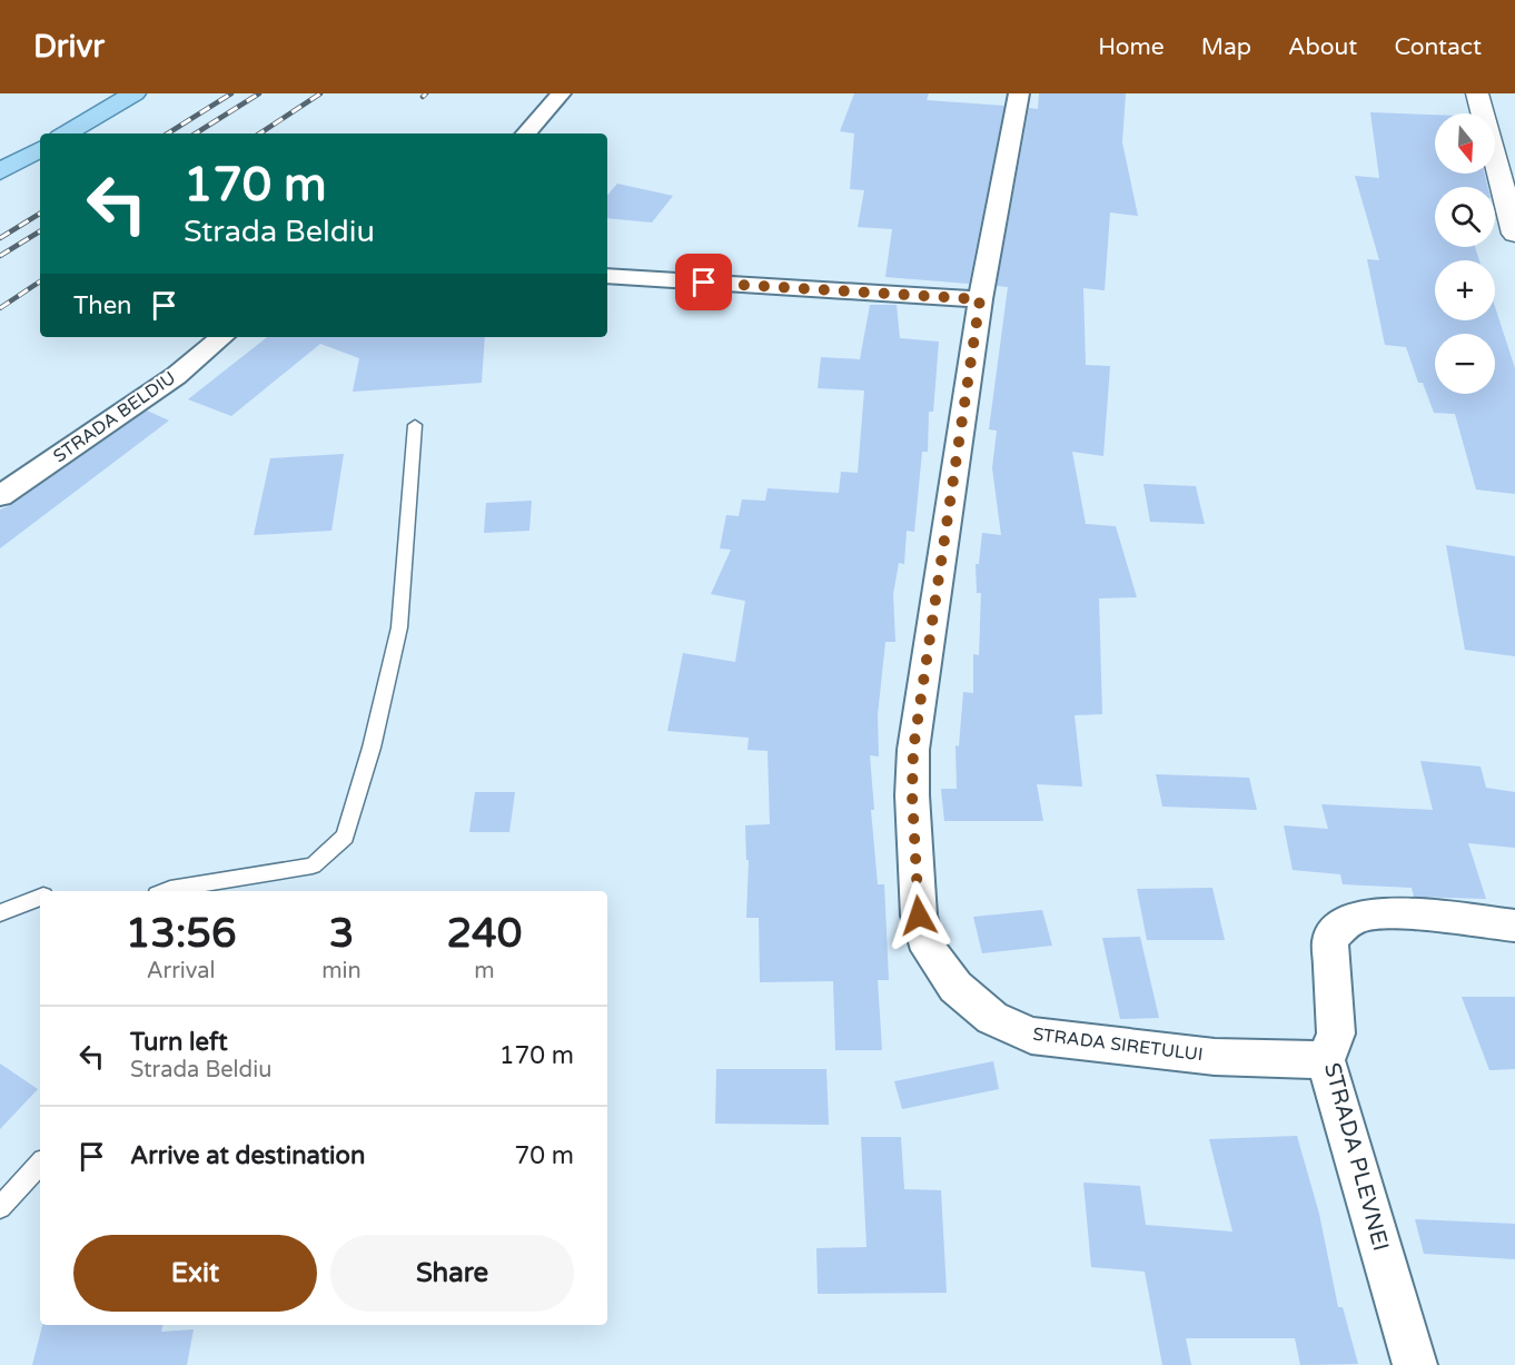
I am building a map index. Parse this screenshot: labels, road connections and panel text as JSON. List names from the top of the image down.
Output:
{
  "streets": {
    "street": ["STRADA BELDIU", "STRADA SIRETULUI", "STRADA PLEVNEI"]
  },
  "crossings": [
    ["STRADA SIRETULUI", "STRADA PLEVNEI"]
  ],
  "north": "bottom",
  "page": {
    "header": "Drivr",
    "nav": [
      "Home",
      "Map",
      "About",
      "Contact"
    ],
    "map_buttons": ["+", "−"],
    "turn": ["170 m", "Strada Beldiu"],
    "then": "Then",
    "eta": [
      "13:56",
      "Arrival",
      "3",
      "min",
      "240",
      "m"
    ],
    "list": [
      {
        "name": "Turn left",
        "note": "Strada Beldiu",
        "value": "170 m"
      },
      {
        "name": "Arrive at destination",
        "value": "70 m"
      }
    ],
    "buttons": ["Exit", "Share"]
  }
}
